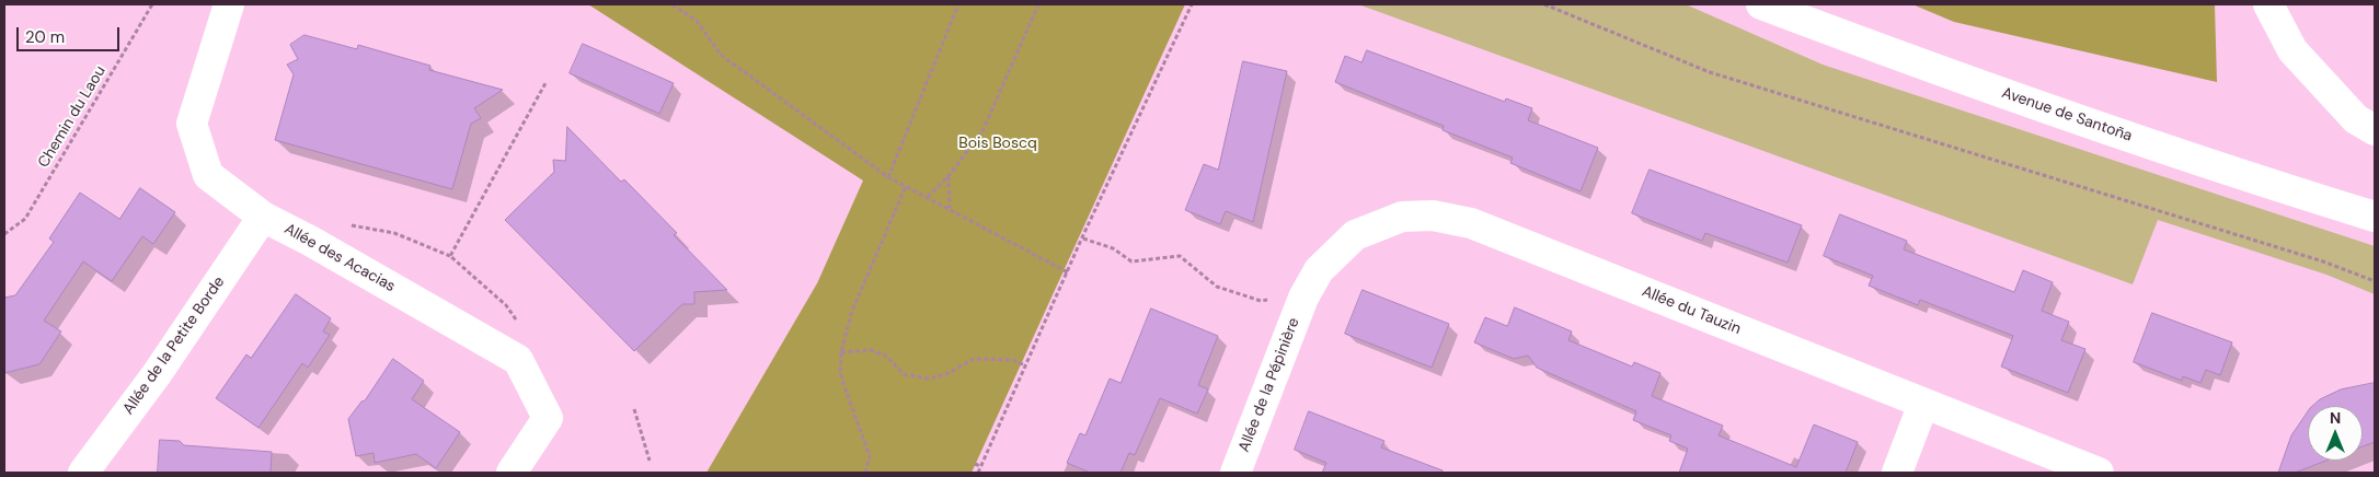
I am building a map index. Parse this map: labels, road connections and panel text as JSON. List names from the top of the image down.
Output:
{
  "streets": {
    "street": [
      "Avenue de Santoña",
      "Allée des Acacias",
      "Allée du Tauzin",
      "Allée de la Petite Borde",
      "Allée de la Pépinière"
    ],
    "path": ["Chemin du Laou"]
  },
  "crossings": [
    ["Allée des Acacias", "Allée de la Petite Borde"],
    ["Allée du Tauzin", "Allée de la Pépinière"]
  ],
  "parks": ["Bois Boscq"],
  "scale_bar": "20 m",
  "north": "top"
}
